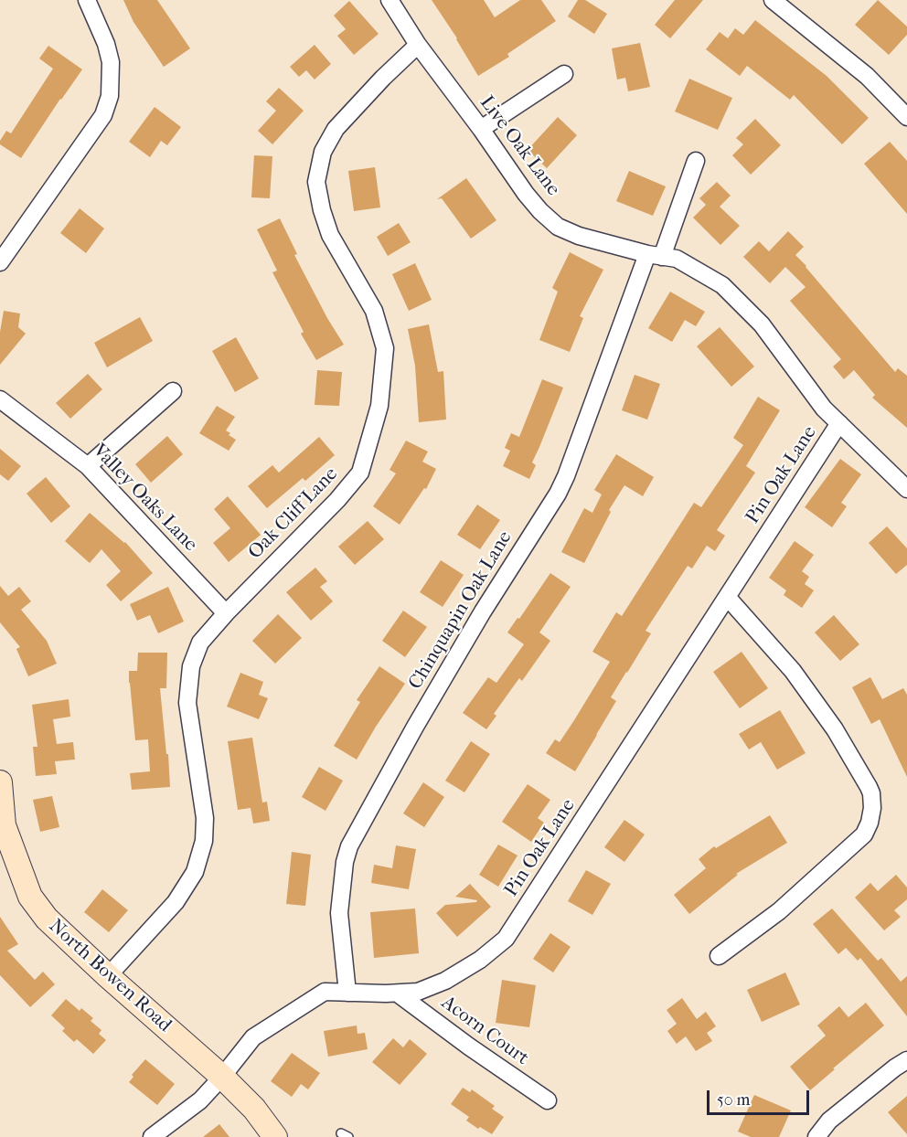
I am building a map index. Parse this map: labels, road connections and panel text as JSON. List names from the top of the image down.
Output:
{
  "streets": {
    "street": [
      "Live Oak Lane",
      "Pin Oak Lane",
      "Valley Oaks Lane",
      "Oak Cliff Lane",
      "Chinquapin Oak Lane",
      "North Bowen Road",
      "Acorn Court"
    ]
  },
  "crossings": [
    ["Live Oak Lane", "Pin Oak Lane"],
    ["Live Oak Lane", "Oak Cliff Lane"],
    ["Live Oak Lane", "Chinquapin Oak Lane"],
    ["Pin Oak Lane", "Chinquapin Oak Lane"],
    ["Pin Oak Lane", "North Bowen Road"],
    ["Pin Oak Lane", "Acorn Court"],
    ["Valley Oaks Lane", "Oak Cliff Lane"],
    ["Oak Cliff Lane", "North Bowen Road"]
  ],
  "scale_bar": "50 m"
}
